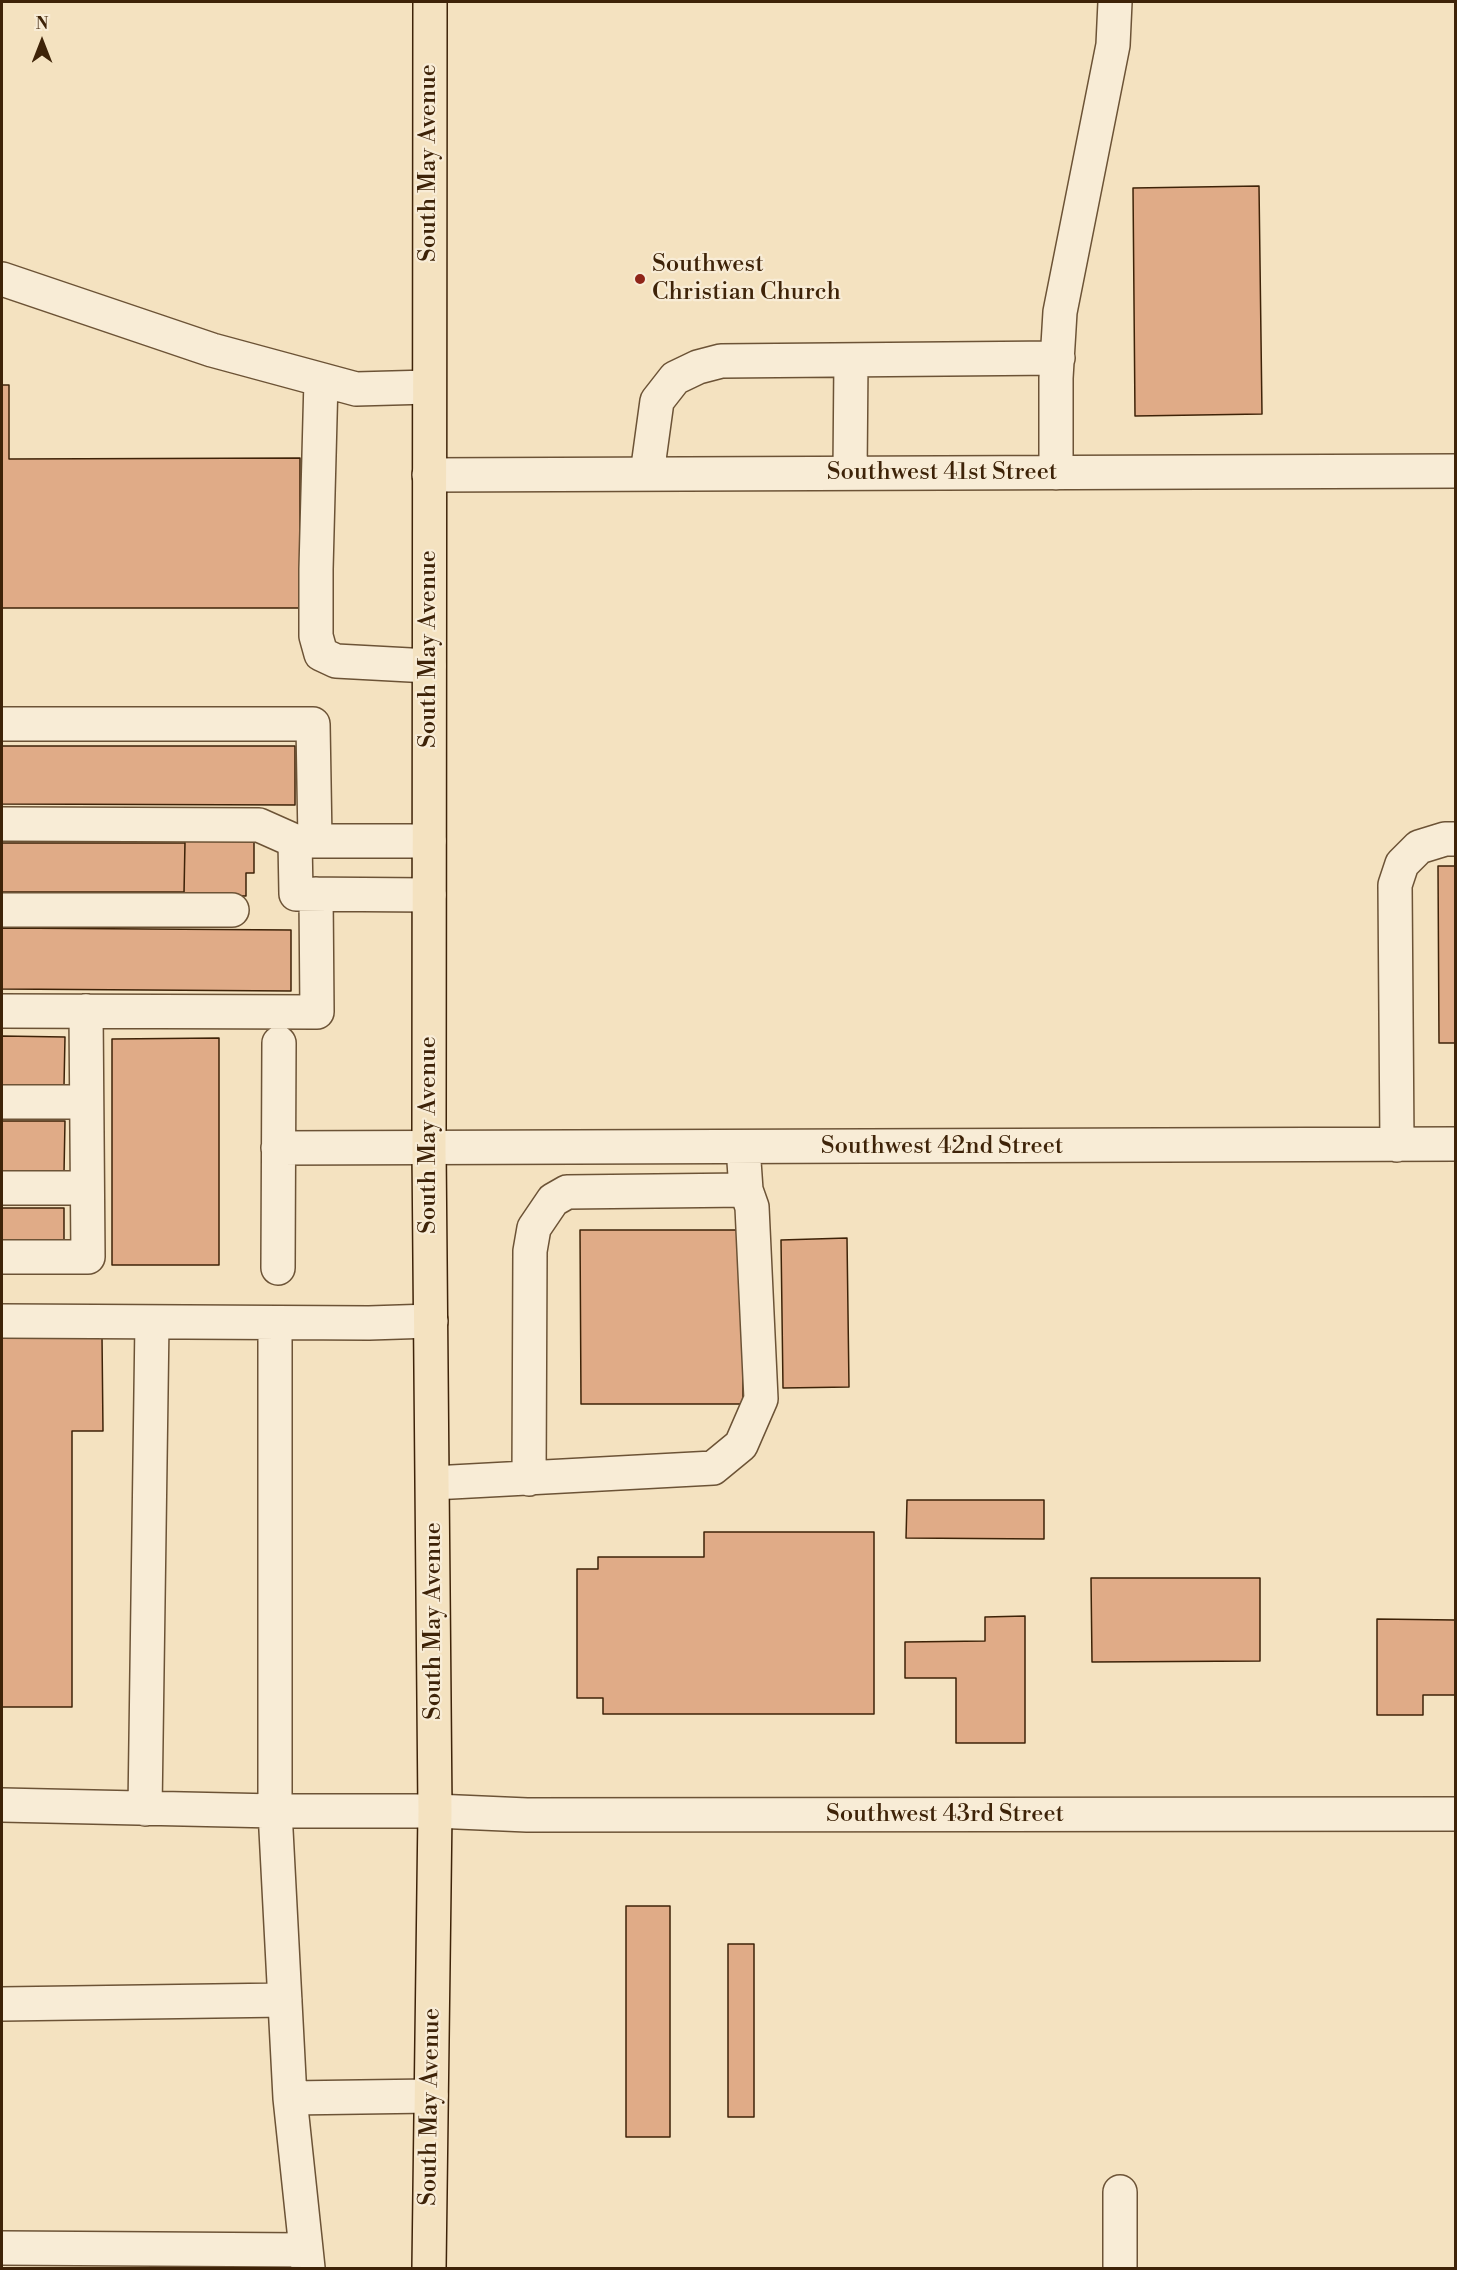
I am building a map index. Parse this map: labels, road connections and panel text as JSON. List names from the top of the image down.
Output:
{
  "streets": {
    "main road": ["South May Avenue"],
    "street": ["Southwest 41st Street", "Southwest 42nd Street", "Southwest 43rd Street"]
  },
  "crossings": [
    ["South May Avenue", "Southwest 41st Street"],
    ["South May Avenue", "Southwest 42nd Street"],
    ["South May Avenue", "Southwest 43rd Street"]
  ],
  "places": ["Southwest Christian Church"],
  "north": "top"
}
